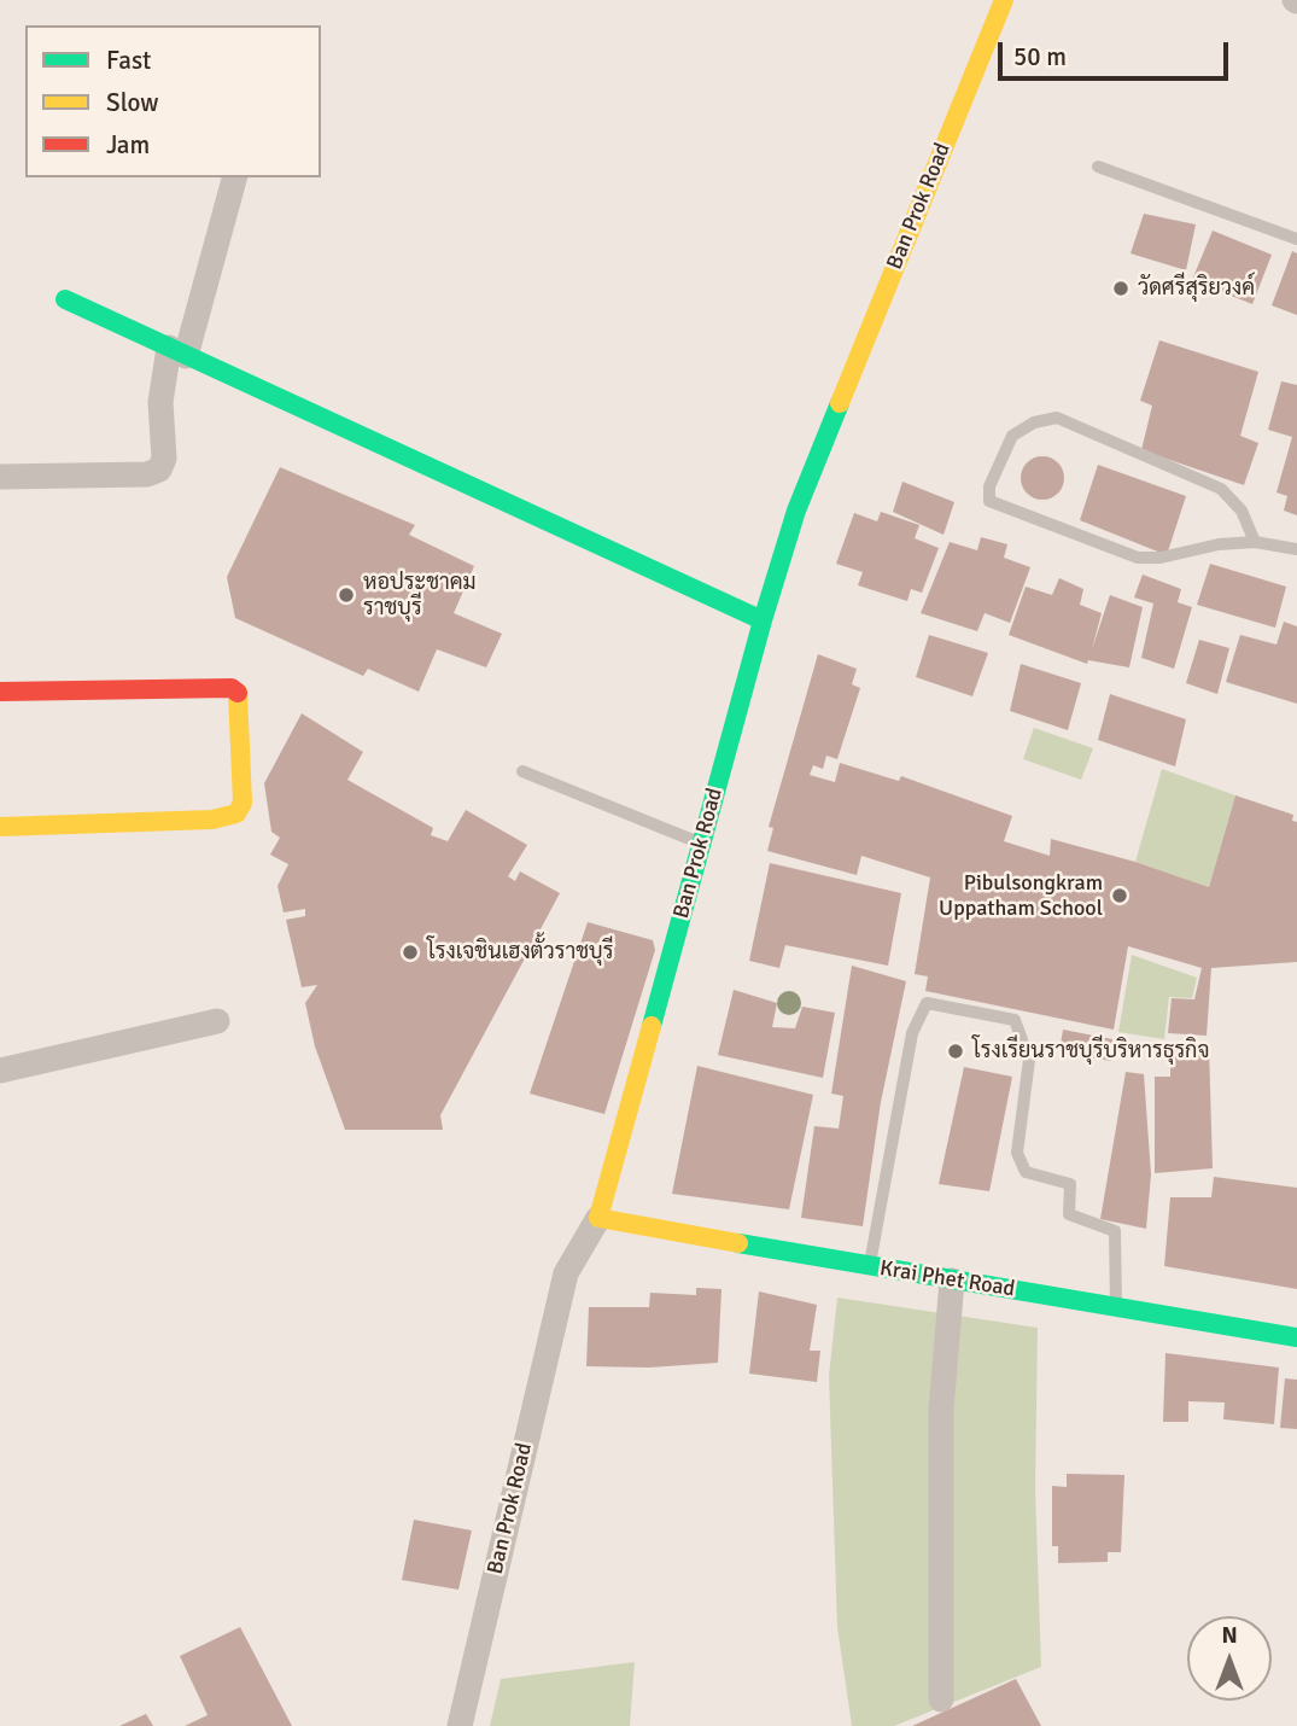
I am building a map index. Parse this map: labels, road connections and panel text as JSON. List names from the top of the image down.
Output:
{
  "streets": {
    "street": ["Ban Prok Road", "Krai Phet Road"]
  },
  "crossings": [
    ["Ban Prok Road", "Krai Phet Road"]
  ],
  "places": [
    "วัดศรีสุริยวงค์",
    "หอประชาคม ราชบุรี",
    "Pibulsongkram Uppatham School",
    "โรงเจชินเฮงตั้วราชบุรี",
    "โรงเรียนราชบุรีบริหารธุรกิจ"
  ],
  "legend": ["Fast", "Slow", "Jam"],
  "scale_bar": "50 m",
  "north": "top"
}
